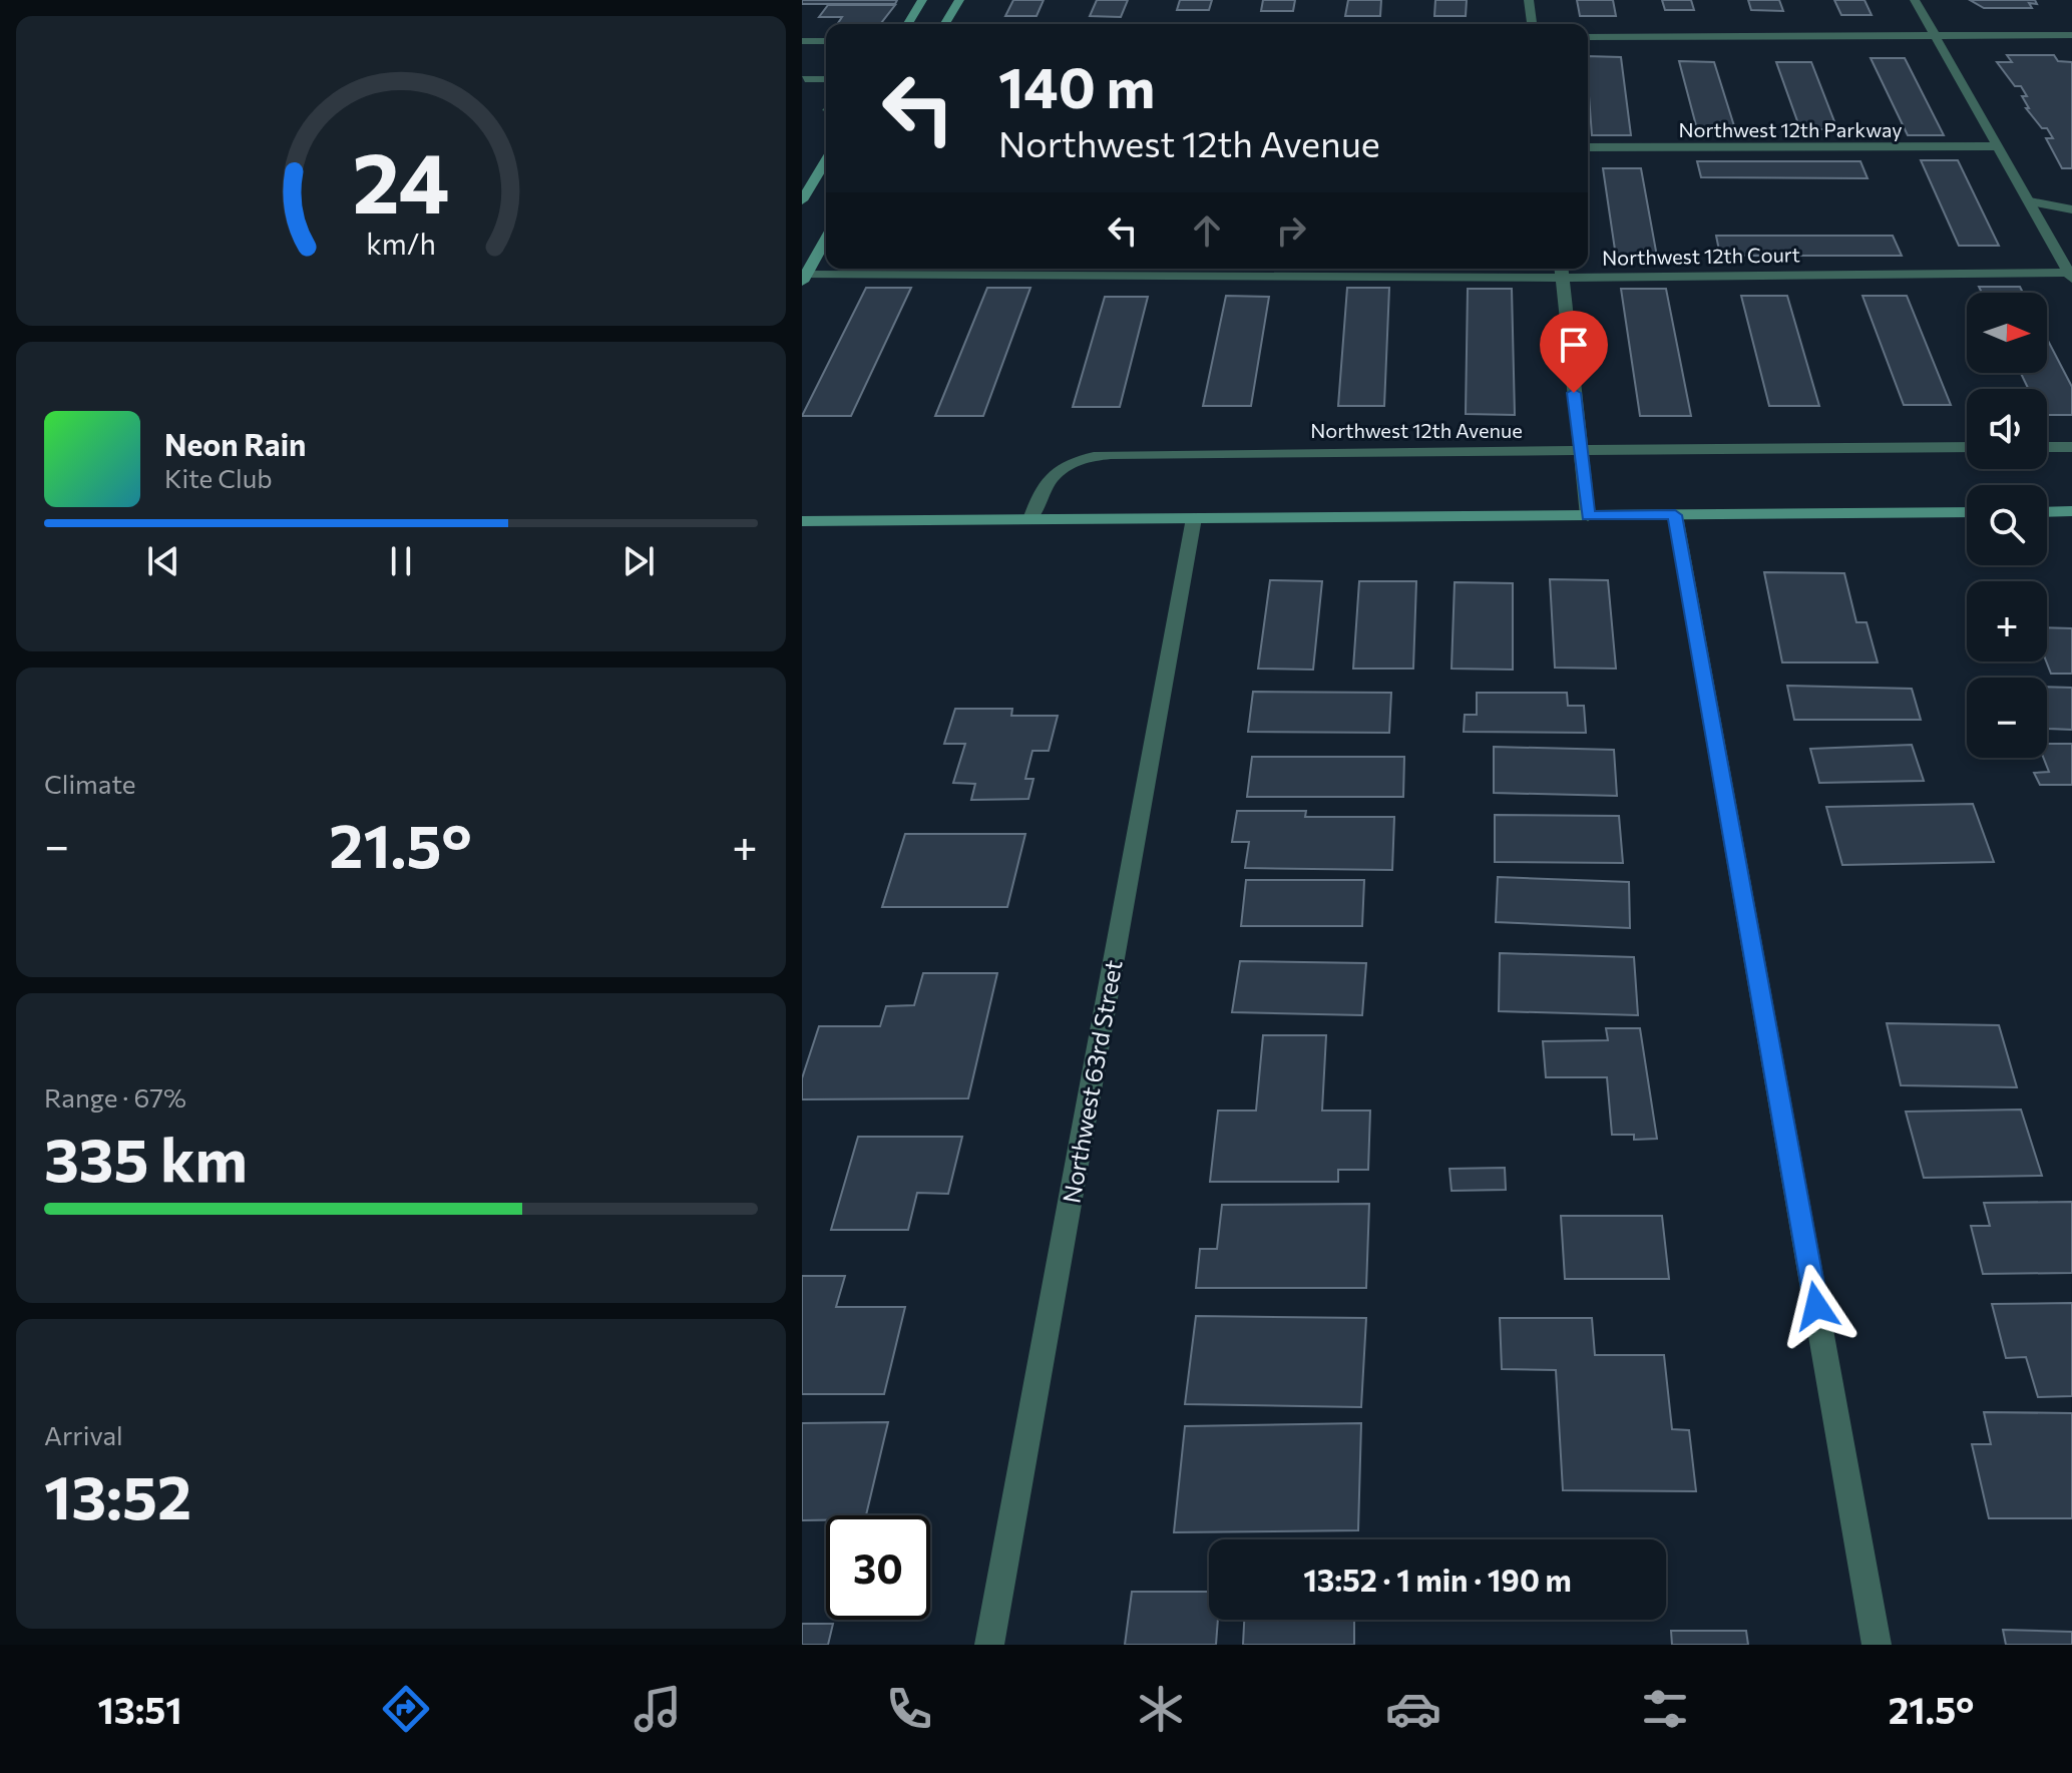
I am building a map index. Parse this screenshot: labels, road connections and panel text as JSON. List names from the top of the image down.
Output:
{
  "streets": {
    "street": [
      "Northwest 12th Parkway",
      "Northwest 12th Court",
      "Northwest 12th Avenue",
      "Northwest 63rd Street"
    ]
  },
  "north": "right",
  "page": {
    "turn": ["140 m", "Northwest 12th Avenue"],
    "map_buttons": ["+", "−"],
    "song": ["Neon Rain", "Kite Club"],
    "tile": [
      "Climate",
      ["Range · 67%", "335 km"],
      ["Arrival", "13:52"]
    ],
    "heat": ["−", "21.5°", "+"],
    "limit": "30",
    "trip": "13:52 · 1 min · 190 m",
    "tabs": ["13:51", "21.5°"],
    "gauge": ["24", "km/h"]
  }
}
